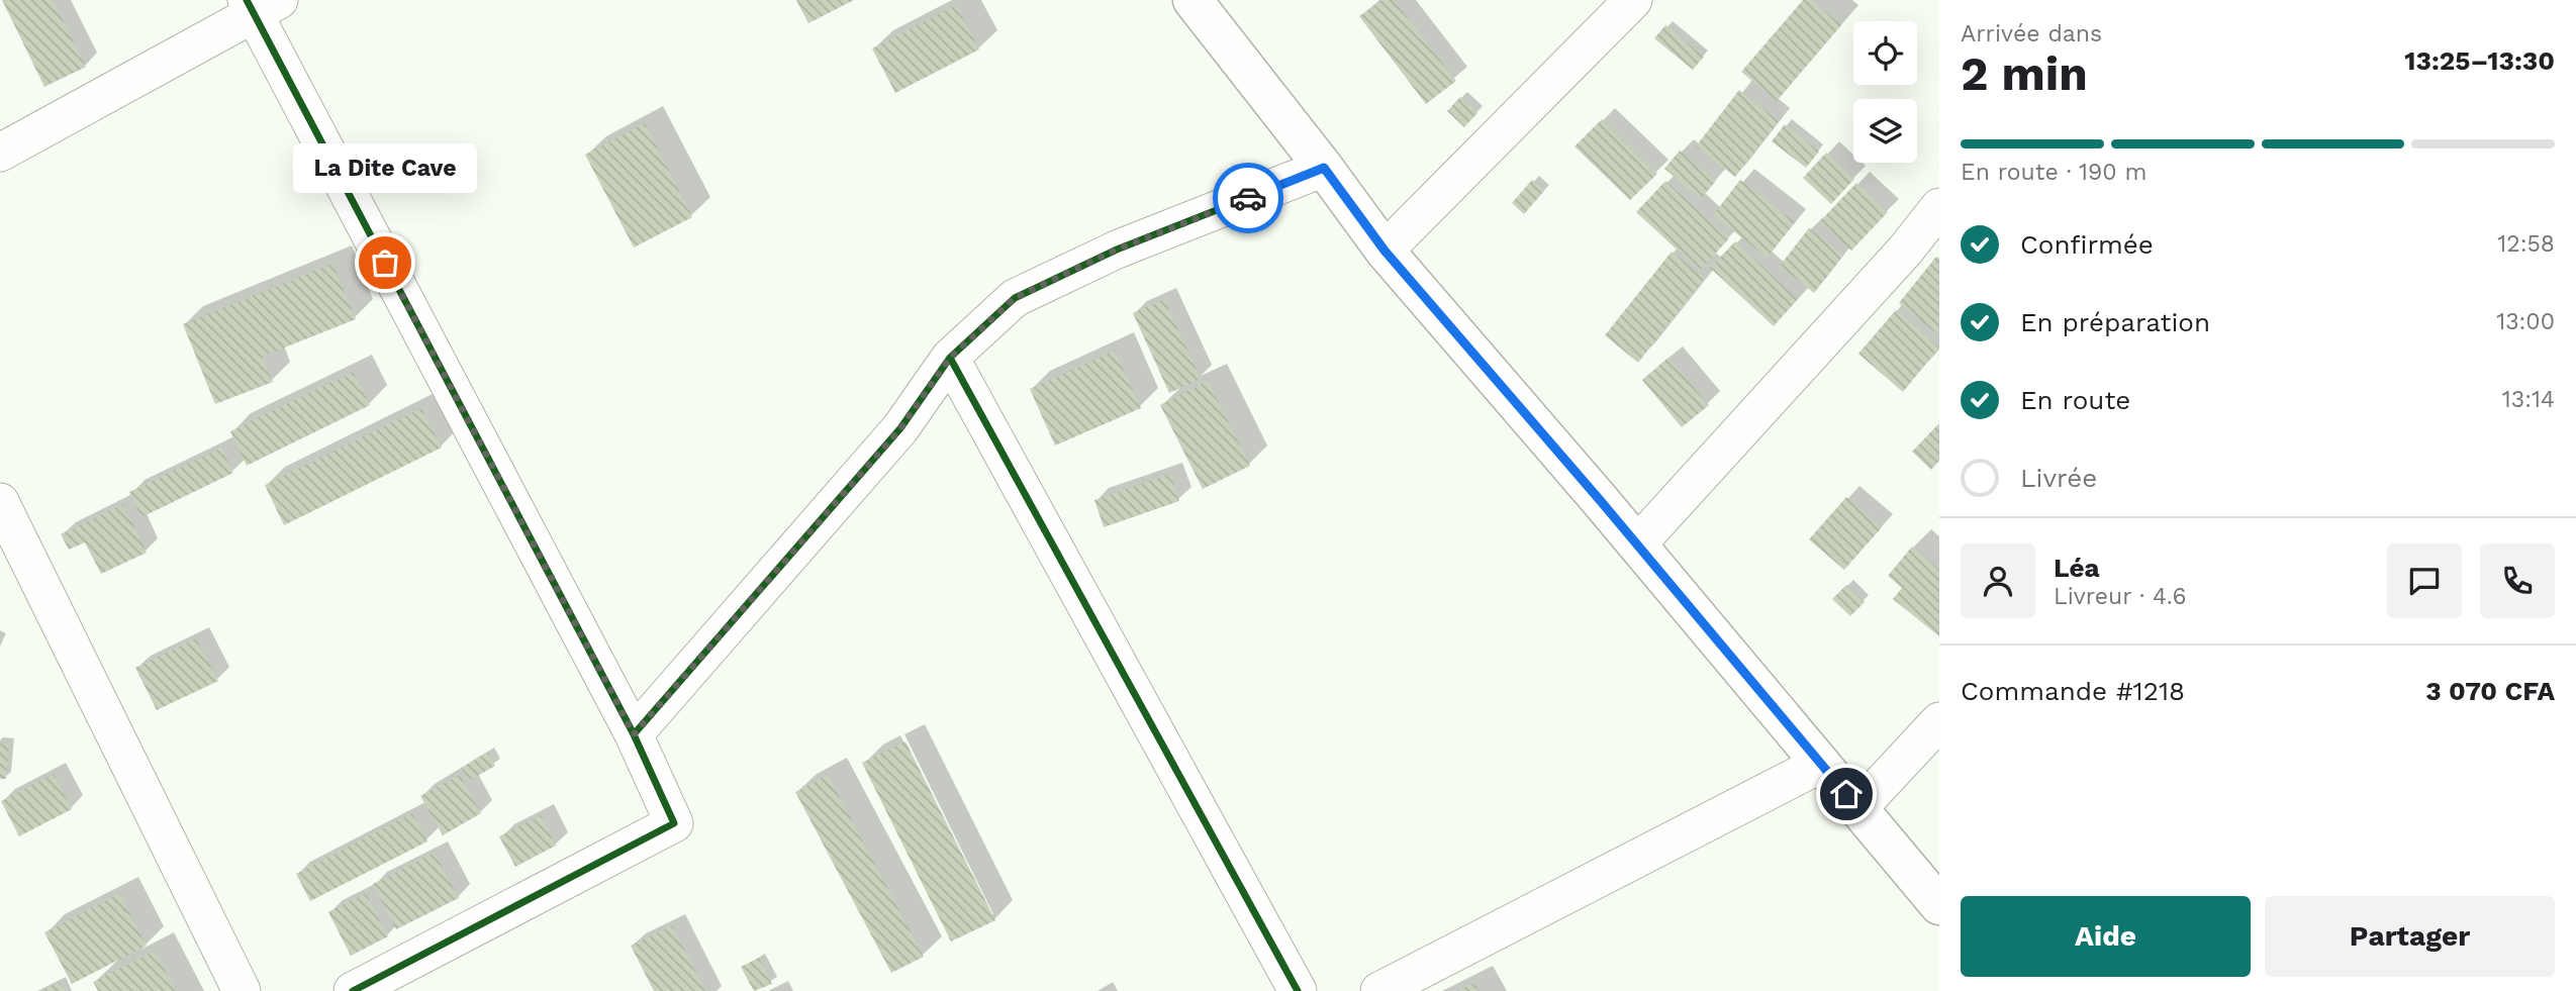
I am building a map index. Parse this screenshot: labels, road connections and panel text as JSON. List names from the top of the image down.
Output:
{
  "places": ["La Dite Cave"],
  "page": {
    "heading": ["2 min", "Arrivée dans", "13:25–13:30"],
    "panel": [
      "Léa",
      "Livreur · 4.6",
      "Commande #1218",
      "3 070 CFA"
    ],
    "bar": "En route · 190 m",
    "bubble": "La Dite Cave",
    "list": [
      ["Confirmée", "12:58"],
      ["En préparation", "13:00"],
      ["En route", "13:14"],
      "Livrée"
    ],
    "buttons": ["Aide", "Partager"]
  }
}
